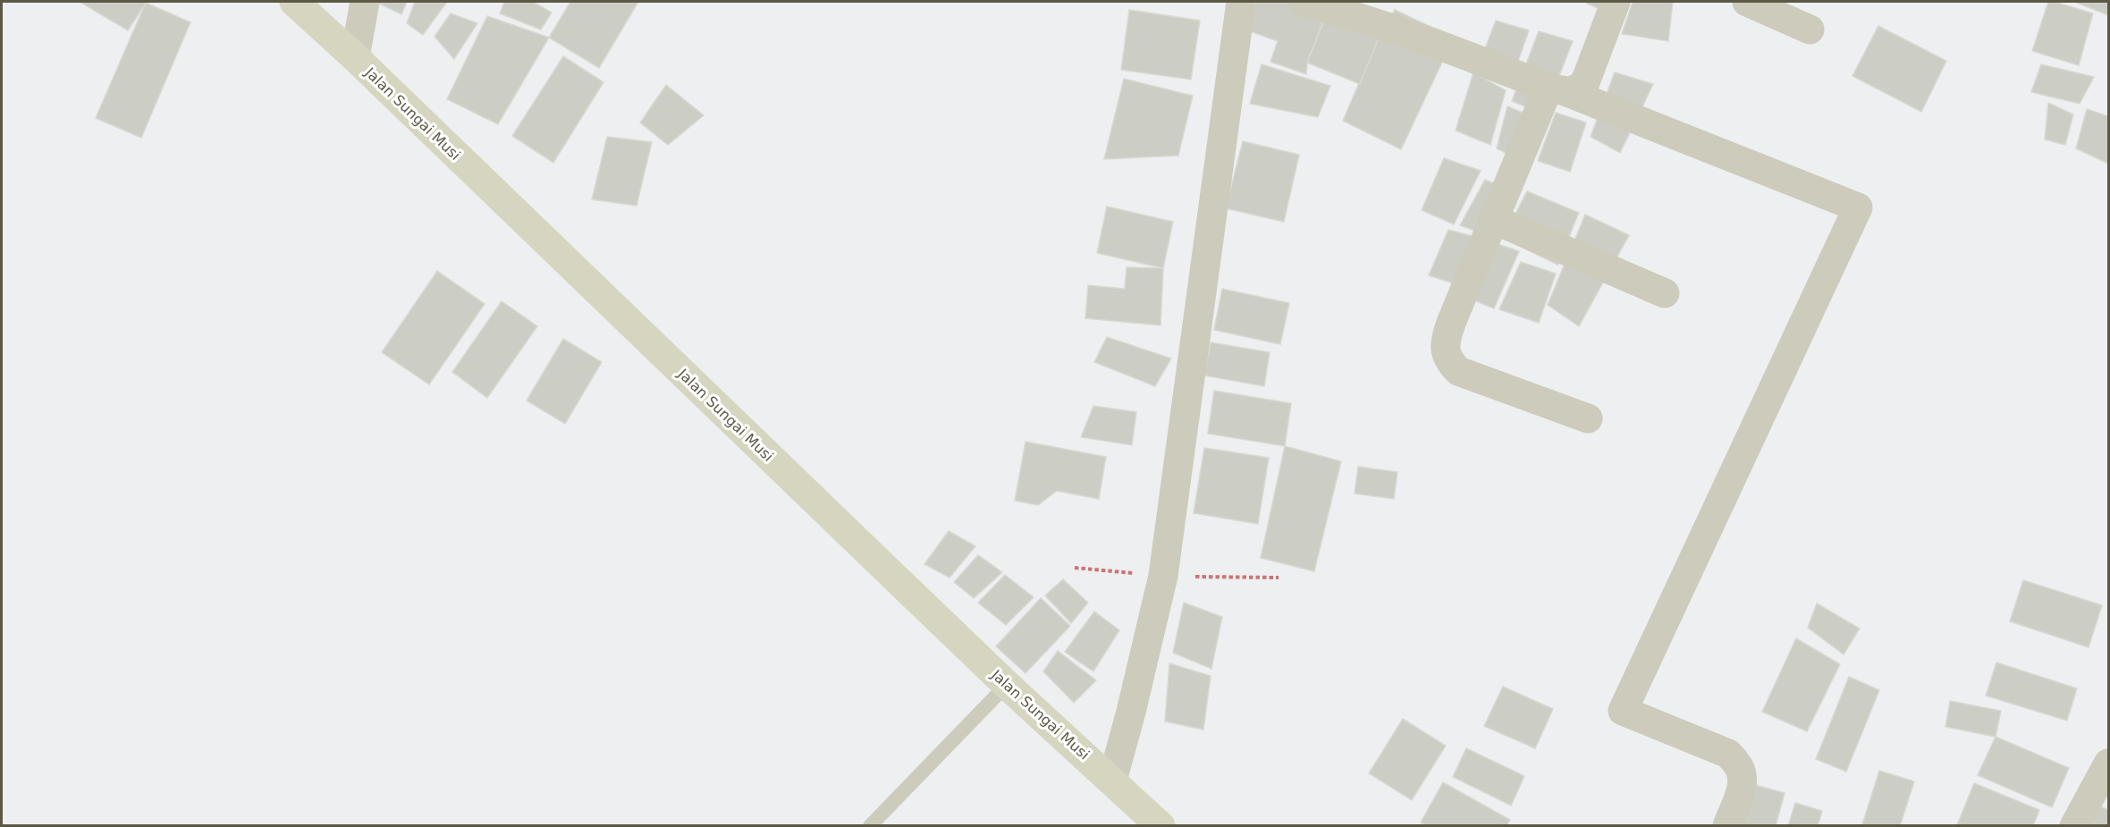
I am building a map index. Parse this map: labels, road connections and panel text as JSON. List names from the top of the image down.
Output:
{
  "streets": {
    "street": ["Jalan Sungai Musi"]
  }
}
